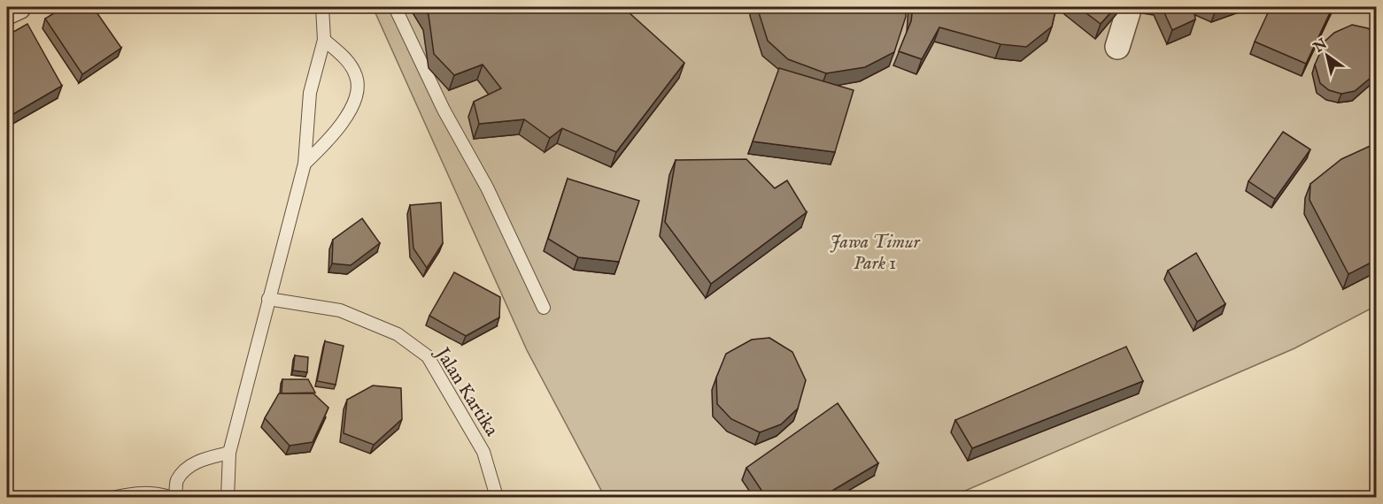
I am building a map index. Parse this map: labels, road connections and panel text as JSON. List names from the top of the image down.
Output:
{
  "streets": {
    "lane": ["Jalan Kartika"]
  },
  "parks": ["Jawa Timur Park 1"],
  "north": "top left"
}
